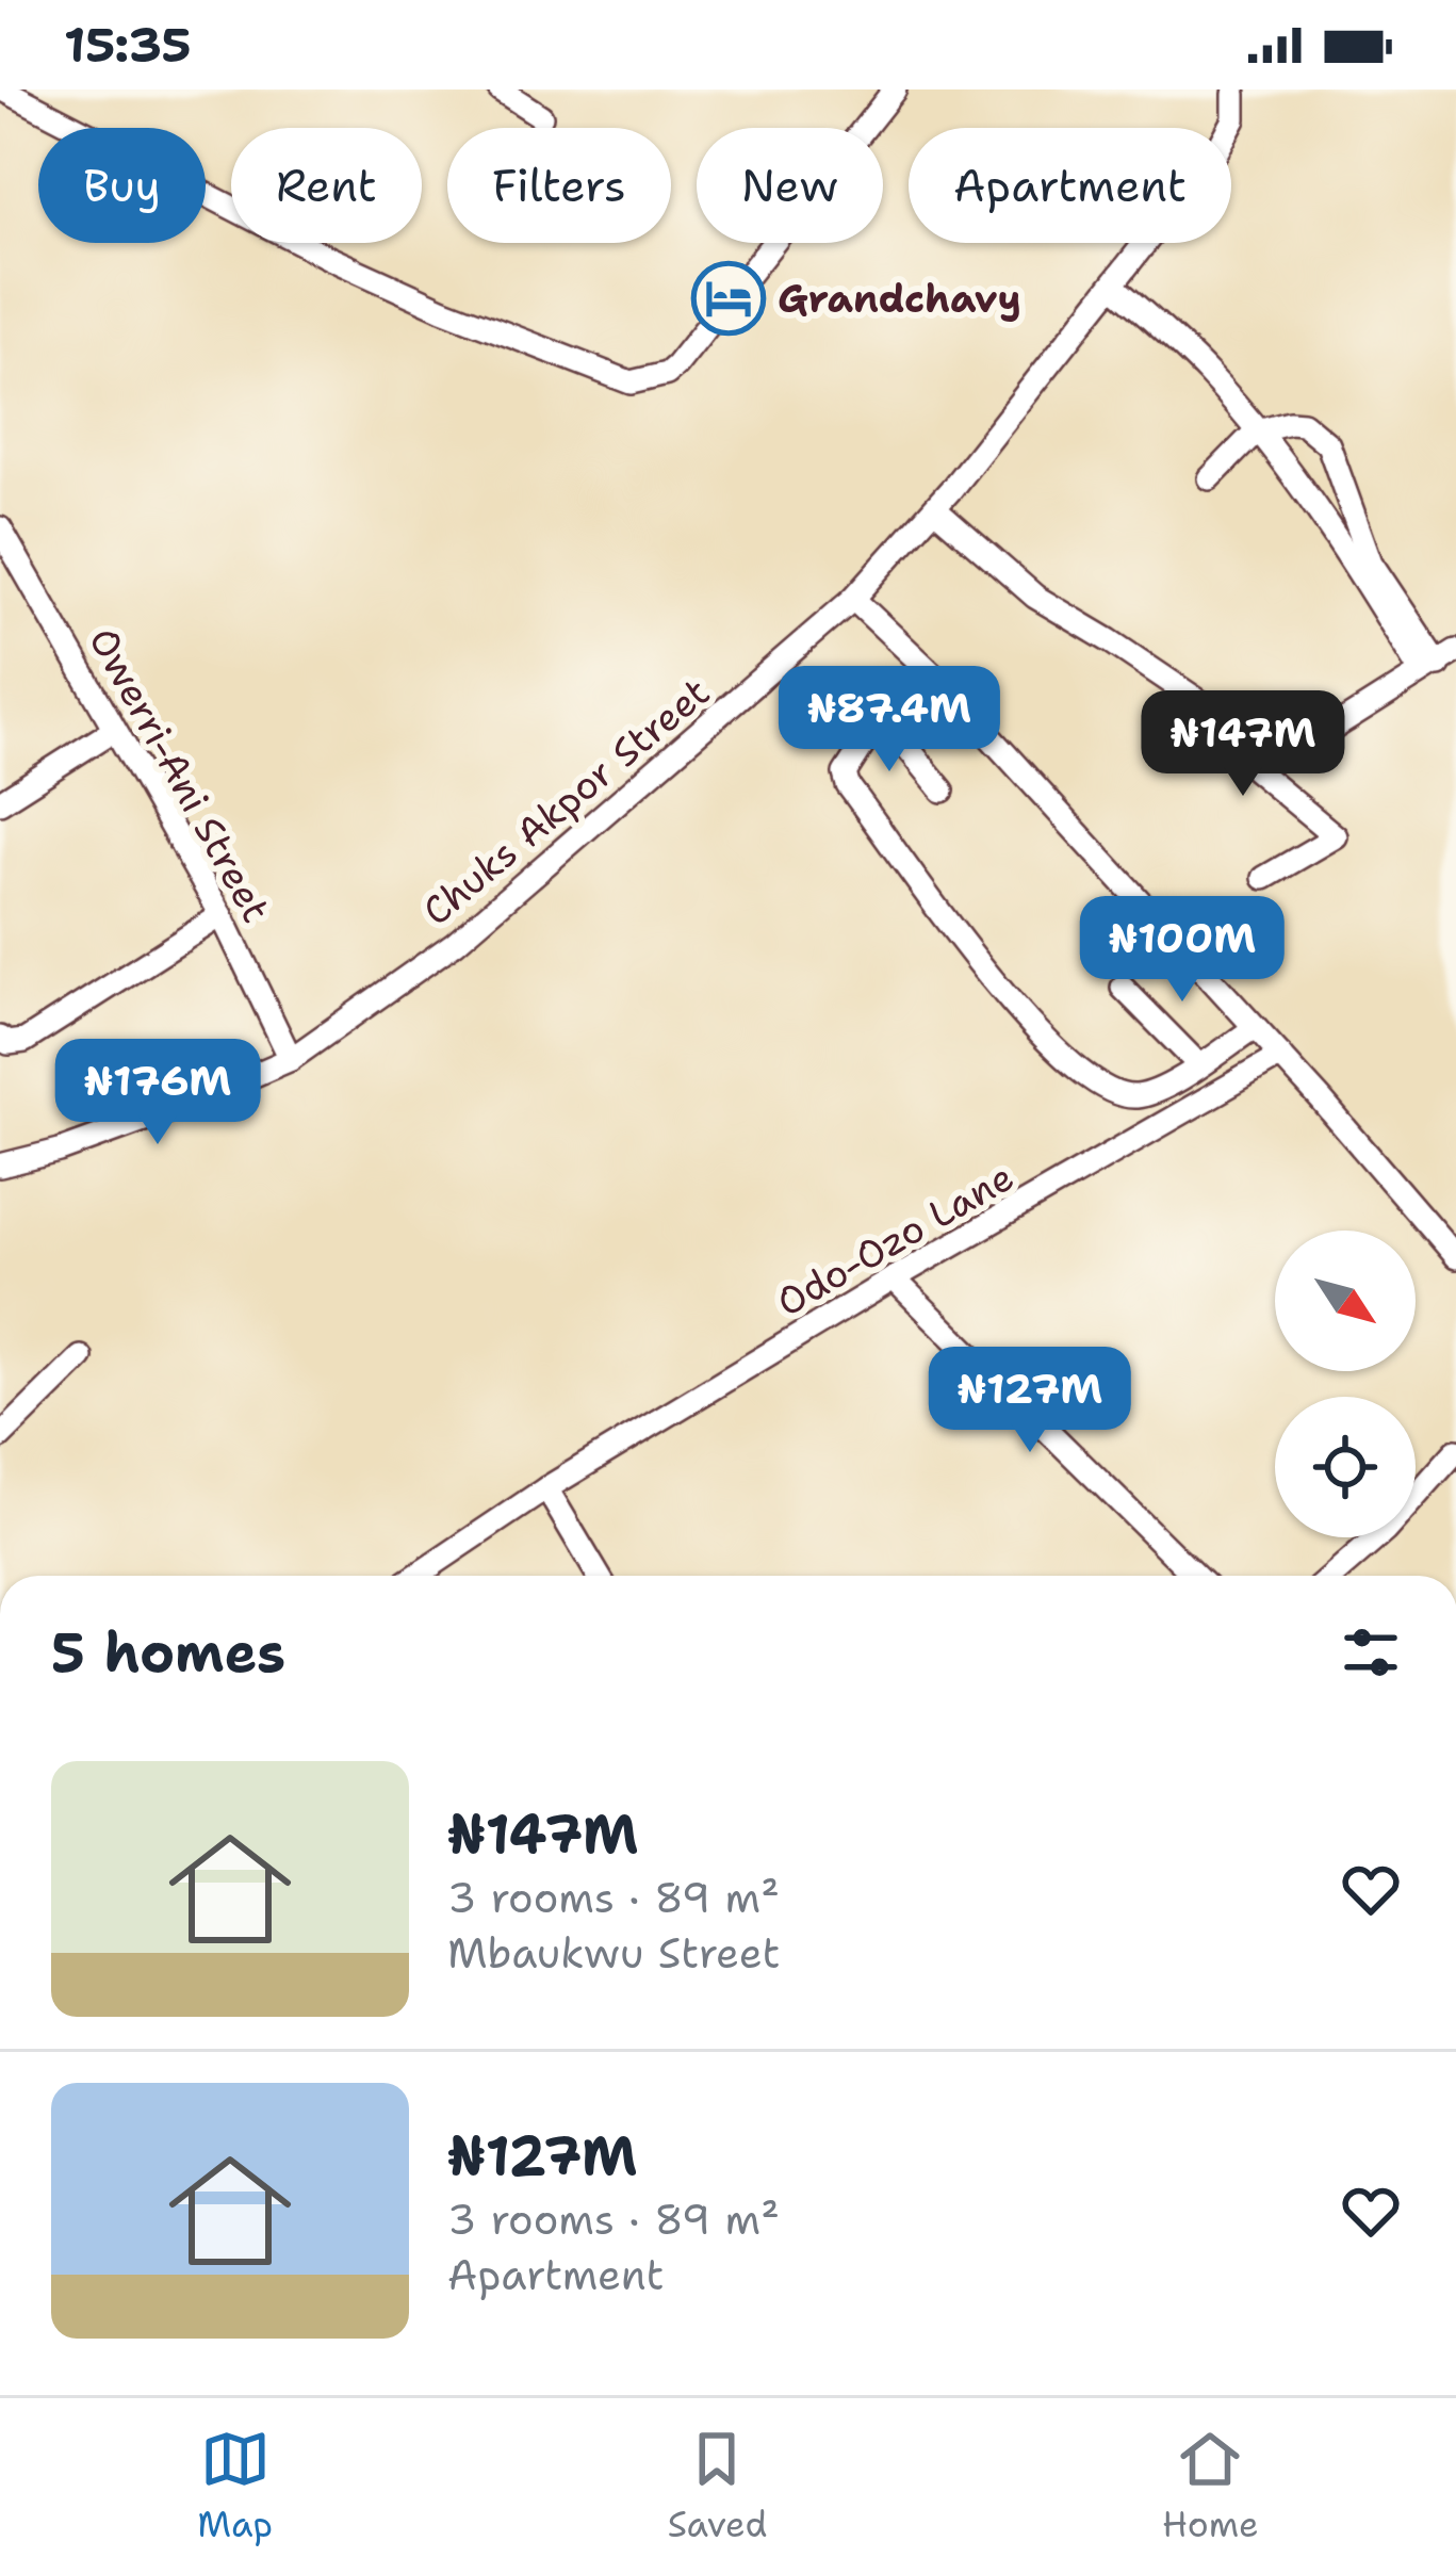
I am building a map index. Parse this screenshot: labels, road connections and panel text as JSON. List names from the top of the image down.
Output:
{
  "streets": {
    "street": ["Owerri-Ani Street", "Chuks Akpor Street", "Odo-Ozo Lane"]
  },
  "crossings": [
    ["Owerri-Ani Street", "Chuks Akpor Street"]
  ],
  "places": {
    "hotel": ["Grandchavy"]
  },
  "north": "bottom right",
  "page": {
    "status": "15:35",
    "chip": [
      "Buy",
      "Rent",
      "Filters",
      "New",
      "Apartment"
    ],
    "price": [
      "₦87.4M",
      "₦147M",
      "₦100M",
      "₦176M",
      "₦127M"
    ],
    "heading": "5 homes",
    "list": [
      {
        "name": "₦147M",
        "note": "3 rooms · 89 m² · Mbaukwu Street"
      },
      {
        "name": "₦127M",
        "note": "3 rooms · 89 m² · Apartment"
      }
    ],
    "tabs": ["Map", "Saved", "Home"]
  }
}
